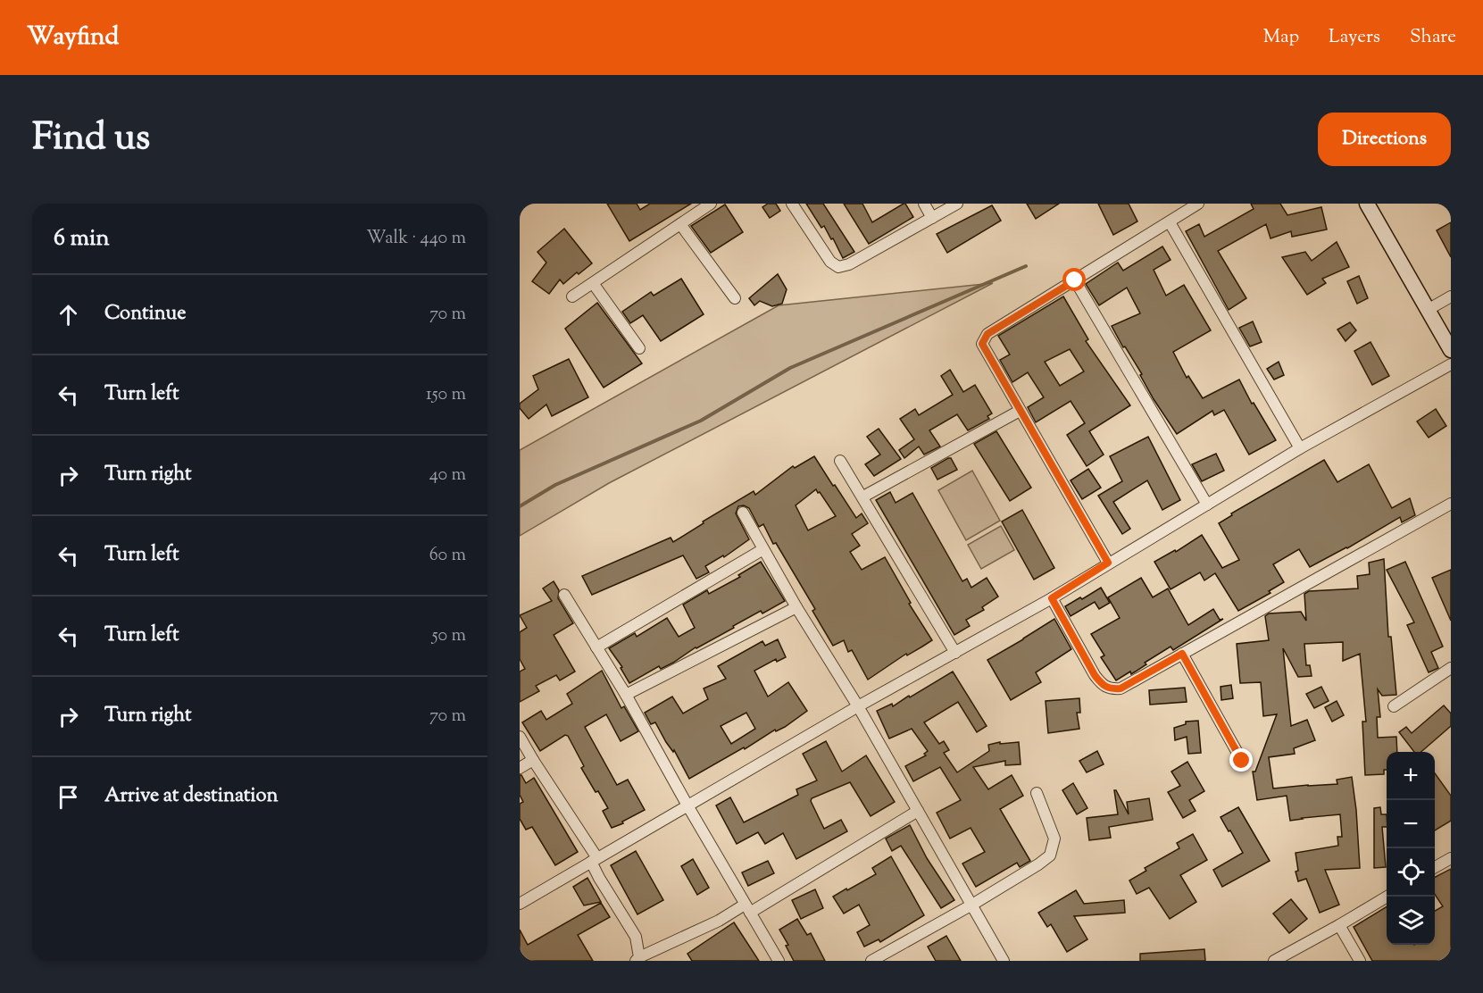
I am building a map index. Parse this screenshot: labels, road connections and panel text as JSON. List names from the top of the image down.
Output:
{
  "page": {
    "header": "Wayfind",
    "nav": ["Map", "Layers", "Share"],
    "title": "Find us",
    "buttons": "Directions",
    "heading": ["6 min", "Walk · 440 m"],
    "list": [
      ["Continue", "70 m"],
      ["Turn left", "150 m"],
      ["Turn right", "40 m"],
      ["Turn left", "60 m"],
      ["Turn left", "50 m"],
      ["Turn right", "70 m"],
      "Arrive at destination"
    ],
    "map_buttons": ["+", "−"]
  }
}
